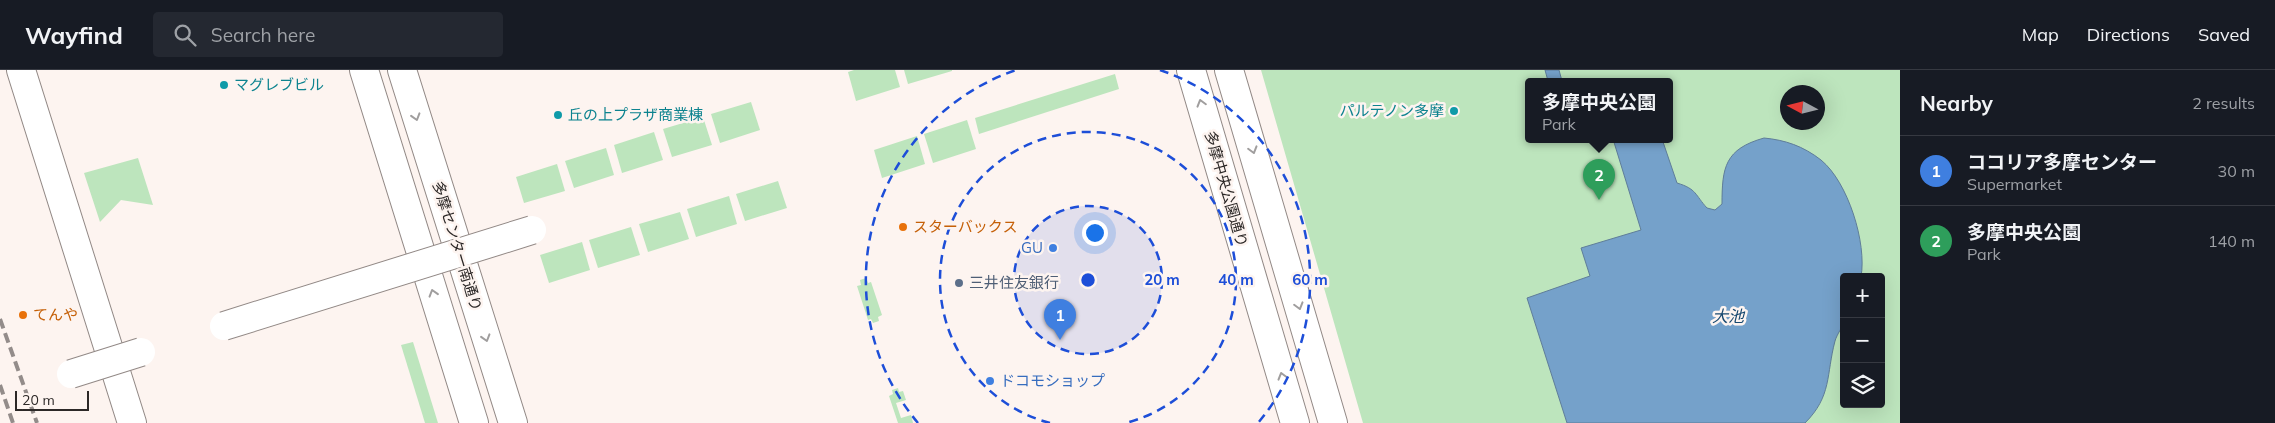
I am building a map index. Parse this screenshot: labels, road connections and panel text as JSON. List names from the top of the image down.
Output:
{
  "streets": {
    "street": ["多摩中央公園通り", "多摩センター南通り"]
  },
  "water": ["大池"],
  "places": [
    "マグレブビル",
    "パルテノン多摩",
    "丘の上プラザ商業棟",
    "スターバックス",
    "GU",
    "三井住友銀行",
    "てんや",
    "ドコモショップ"
  ],
  "scale_bar": "20 m",
  "north": "left",
  "page": {
    "header": "Wayfind",
    "search": "Search here",
    "nav": ["Map", "Directions", "Saved"],
    "heading": ["Nearby", "2 results"],
    "popup": ["多摩中央公園", "Park"],
    "list": [
      {
        "mark": "1",
        "name": "ココリア多摩センター",
        "note": "Supermarket",
        "value": "30 m"
      },
      {
        "mark": "2",
        "name": "多摩中央公園",
        "note": "Park",
        "value": "140 m"
      }
    ],
    "pins": ["2", "1"],
    "map_buttons": ["+", "−"],
    "scale": "20 m"
  },
  "rings": ["20 m", "40 m", "60 m"]
}
